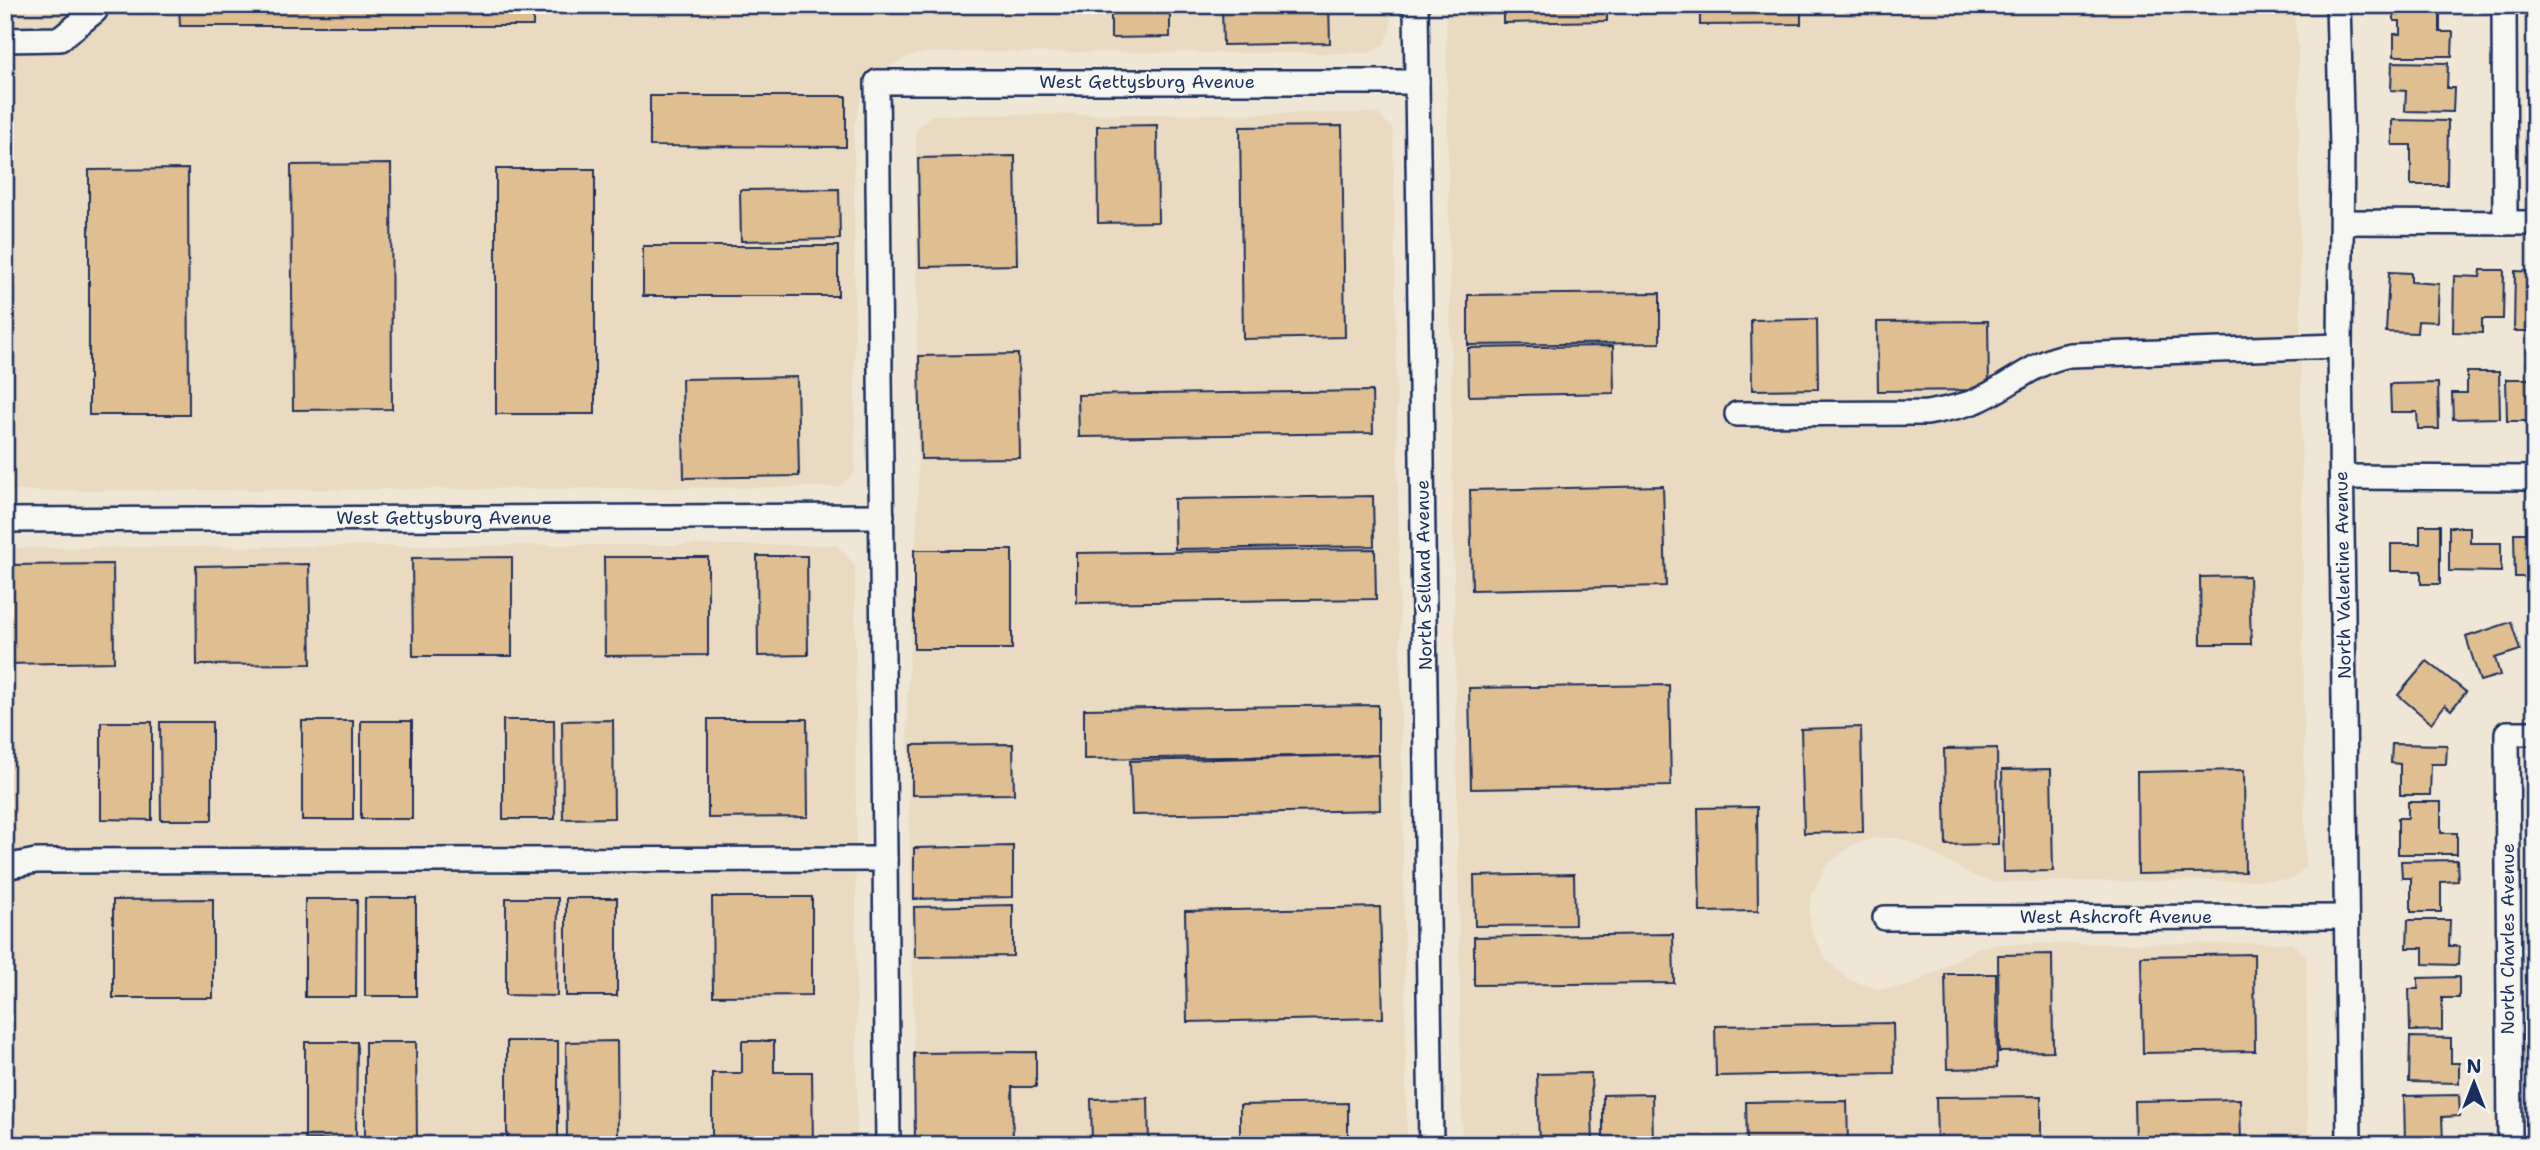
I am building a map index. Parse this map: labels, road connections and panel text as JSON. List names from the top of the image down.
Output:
{
  "streets": {
    "street": [
      "West Gettysburg Avenue",
      "North Selland Avenue",
      "North Valentine Avenue",
      "West Ashcroft Avenue",
      "North Charles Avenue"
    ]
  },
  "crossings": [
    ["West Gettysburg Avenue", "North Selland Avenue"],
    ["North Valentine Avenue", "West Ashcroft Avenue"]
  ],
  "north": "top"
}
